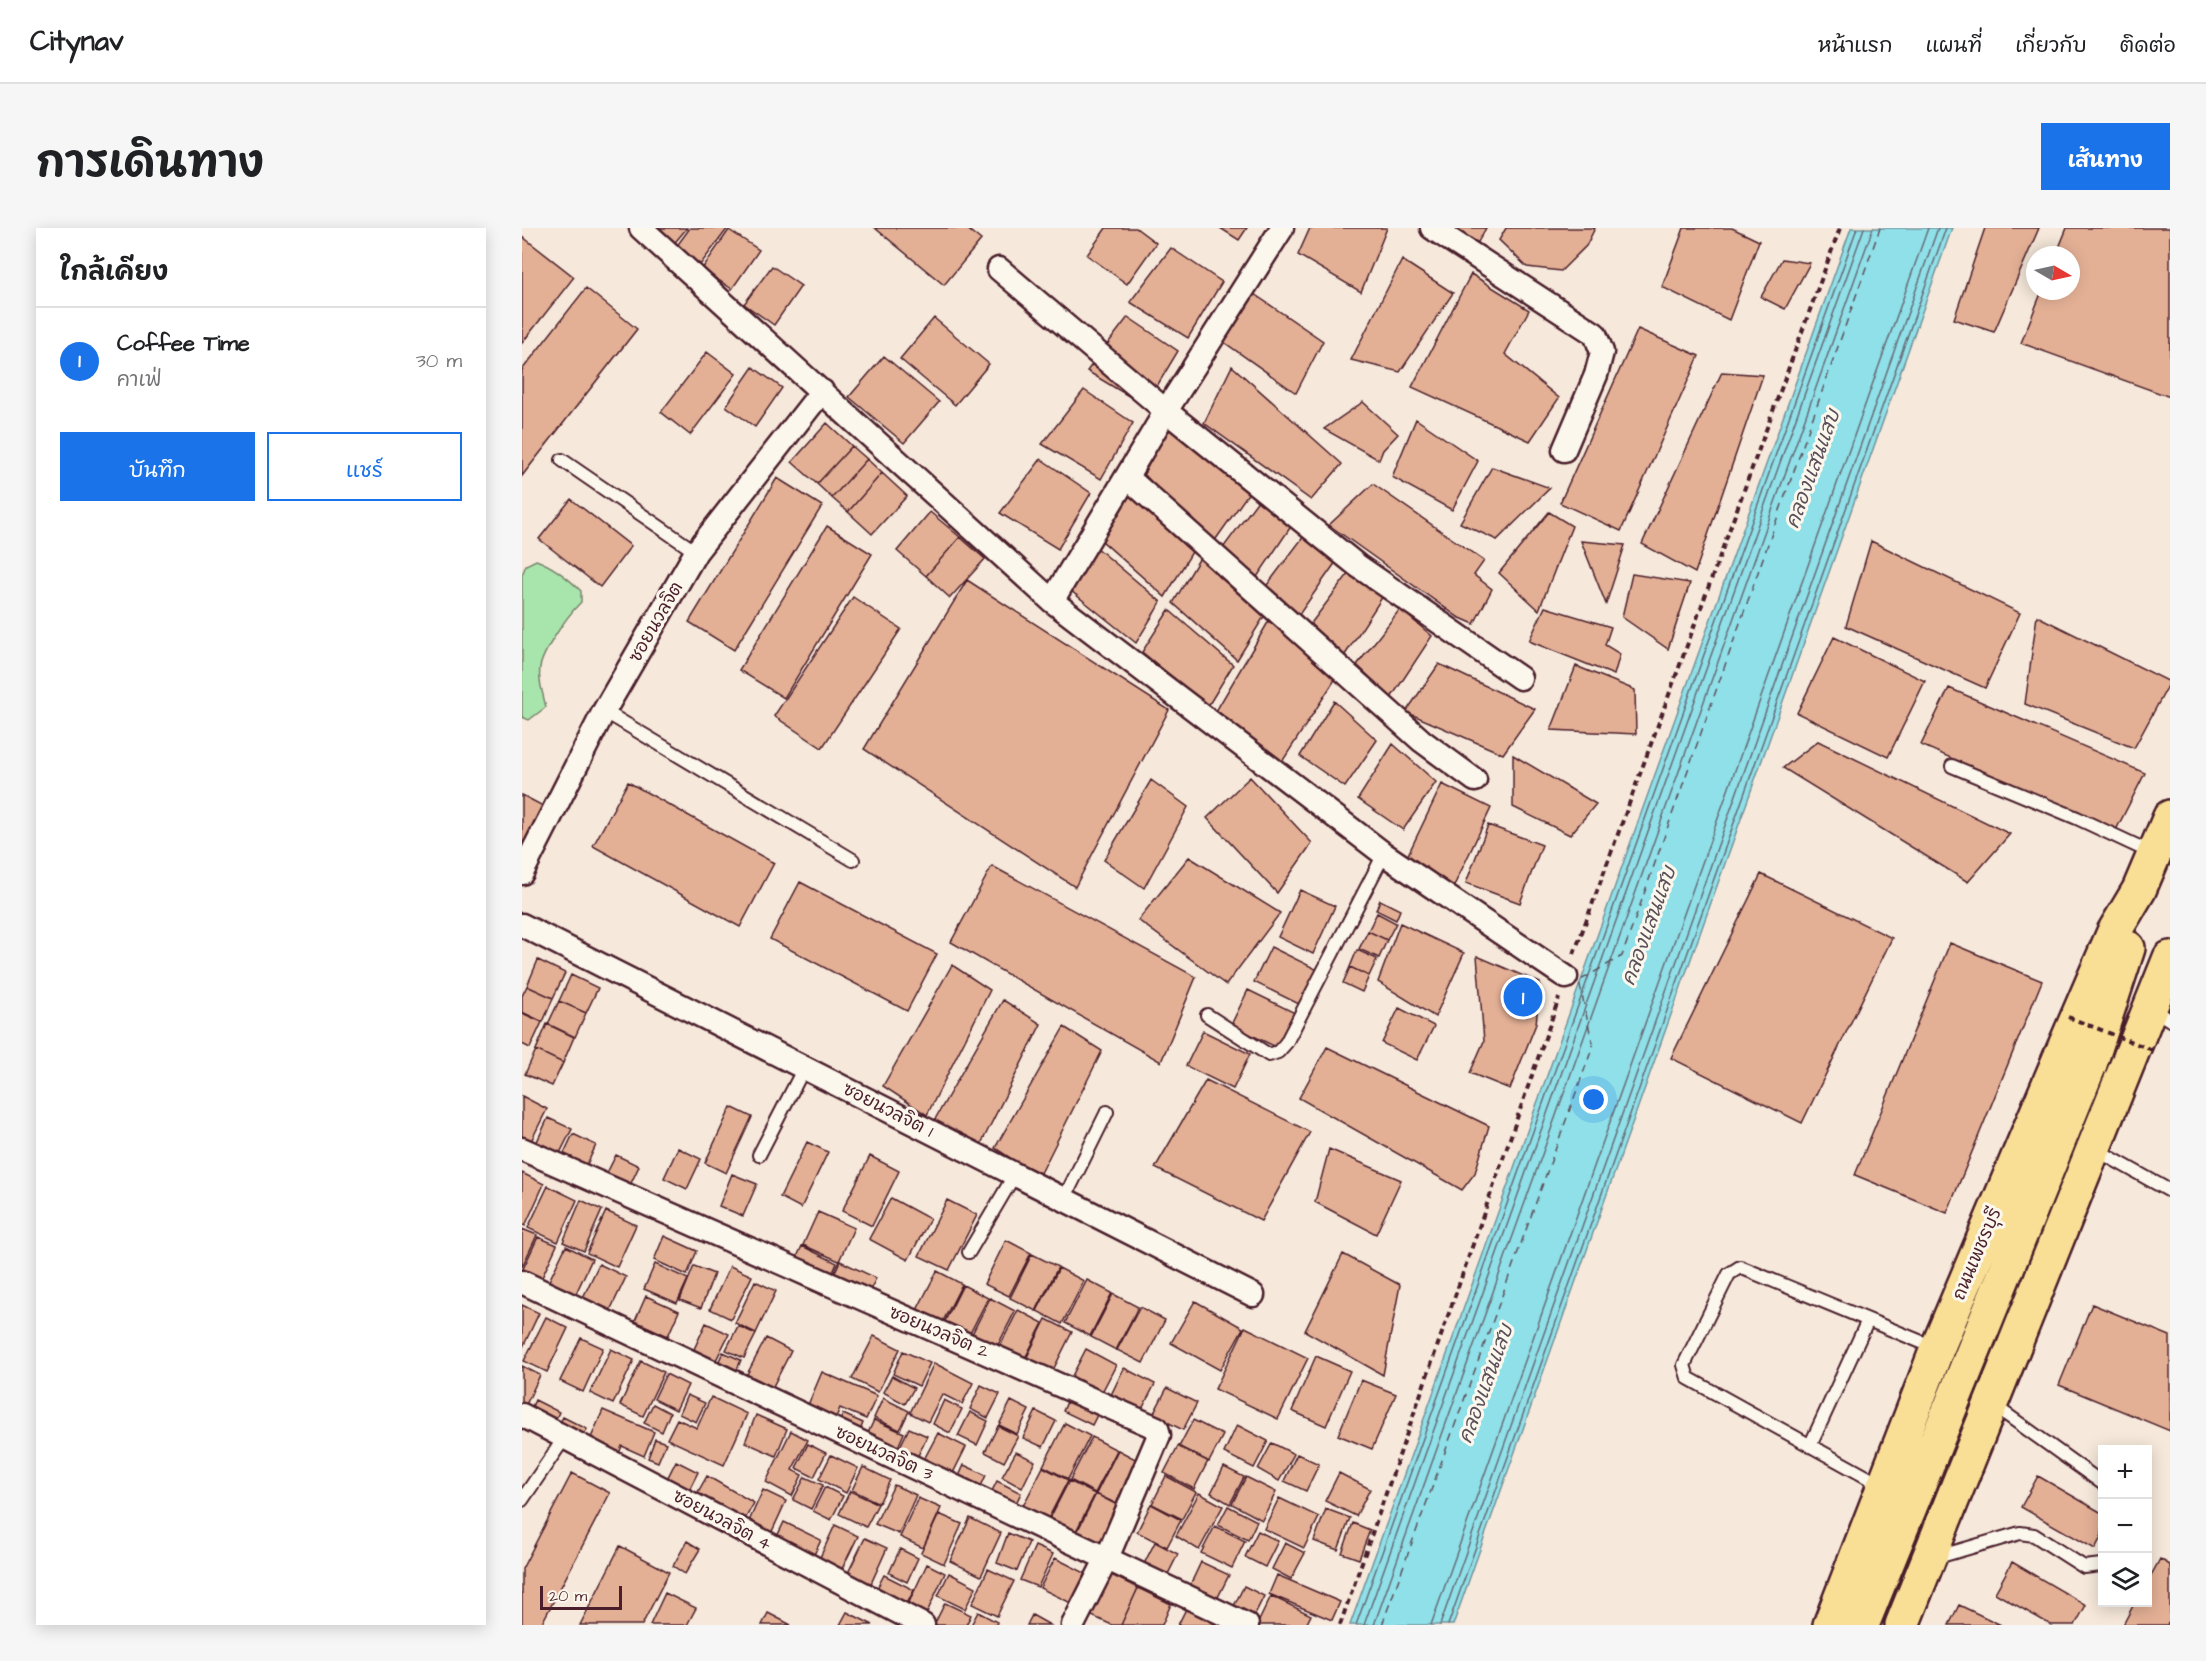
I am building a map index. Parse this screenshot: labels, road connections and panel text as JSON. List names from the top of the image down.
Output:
{
  "streets": {
    "main road": ["ถนนเพชรบุรี"],
    "street": [
      "ซอยนวลจิต",
      "ซอยนวลจิต 1",
      "ซอยนวลจิต 2",
      "ซอยนวลจิต 3",
      "ซอยนวลจิต 4"
    ]
  },
  "crossings": [
    ["ซอยนวลจิต 2", "ซอยนวลจิต 3"]
  ],
  "water": ["คลองแสนแสบ"],
  "scale_bar": "20 m",
  "north": "right",
  "page": {
    "header": "Citynav",
    "nav": [
      "หน้าแรก",
      "แผนที่",
      "เกี่ยวกับ",
      "ติดต่อ"
    ],
    "title": "การเดินทาง",
    "buttons": [
      "เส้นทาง",
      ["บันทึก", "แชร์"]
    ],
    "heading": "ใกล้เคียง",
    "list": [
      {
        "mark": "1",
        "name": "Coffee Time",
        "note": "คาเฟ่",
        "value": "30 m"
      }
    ],
    "pins": "1",
    "map_buttons": ["+", "−"],
    "scale": "20 m"
  }
}
